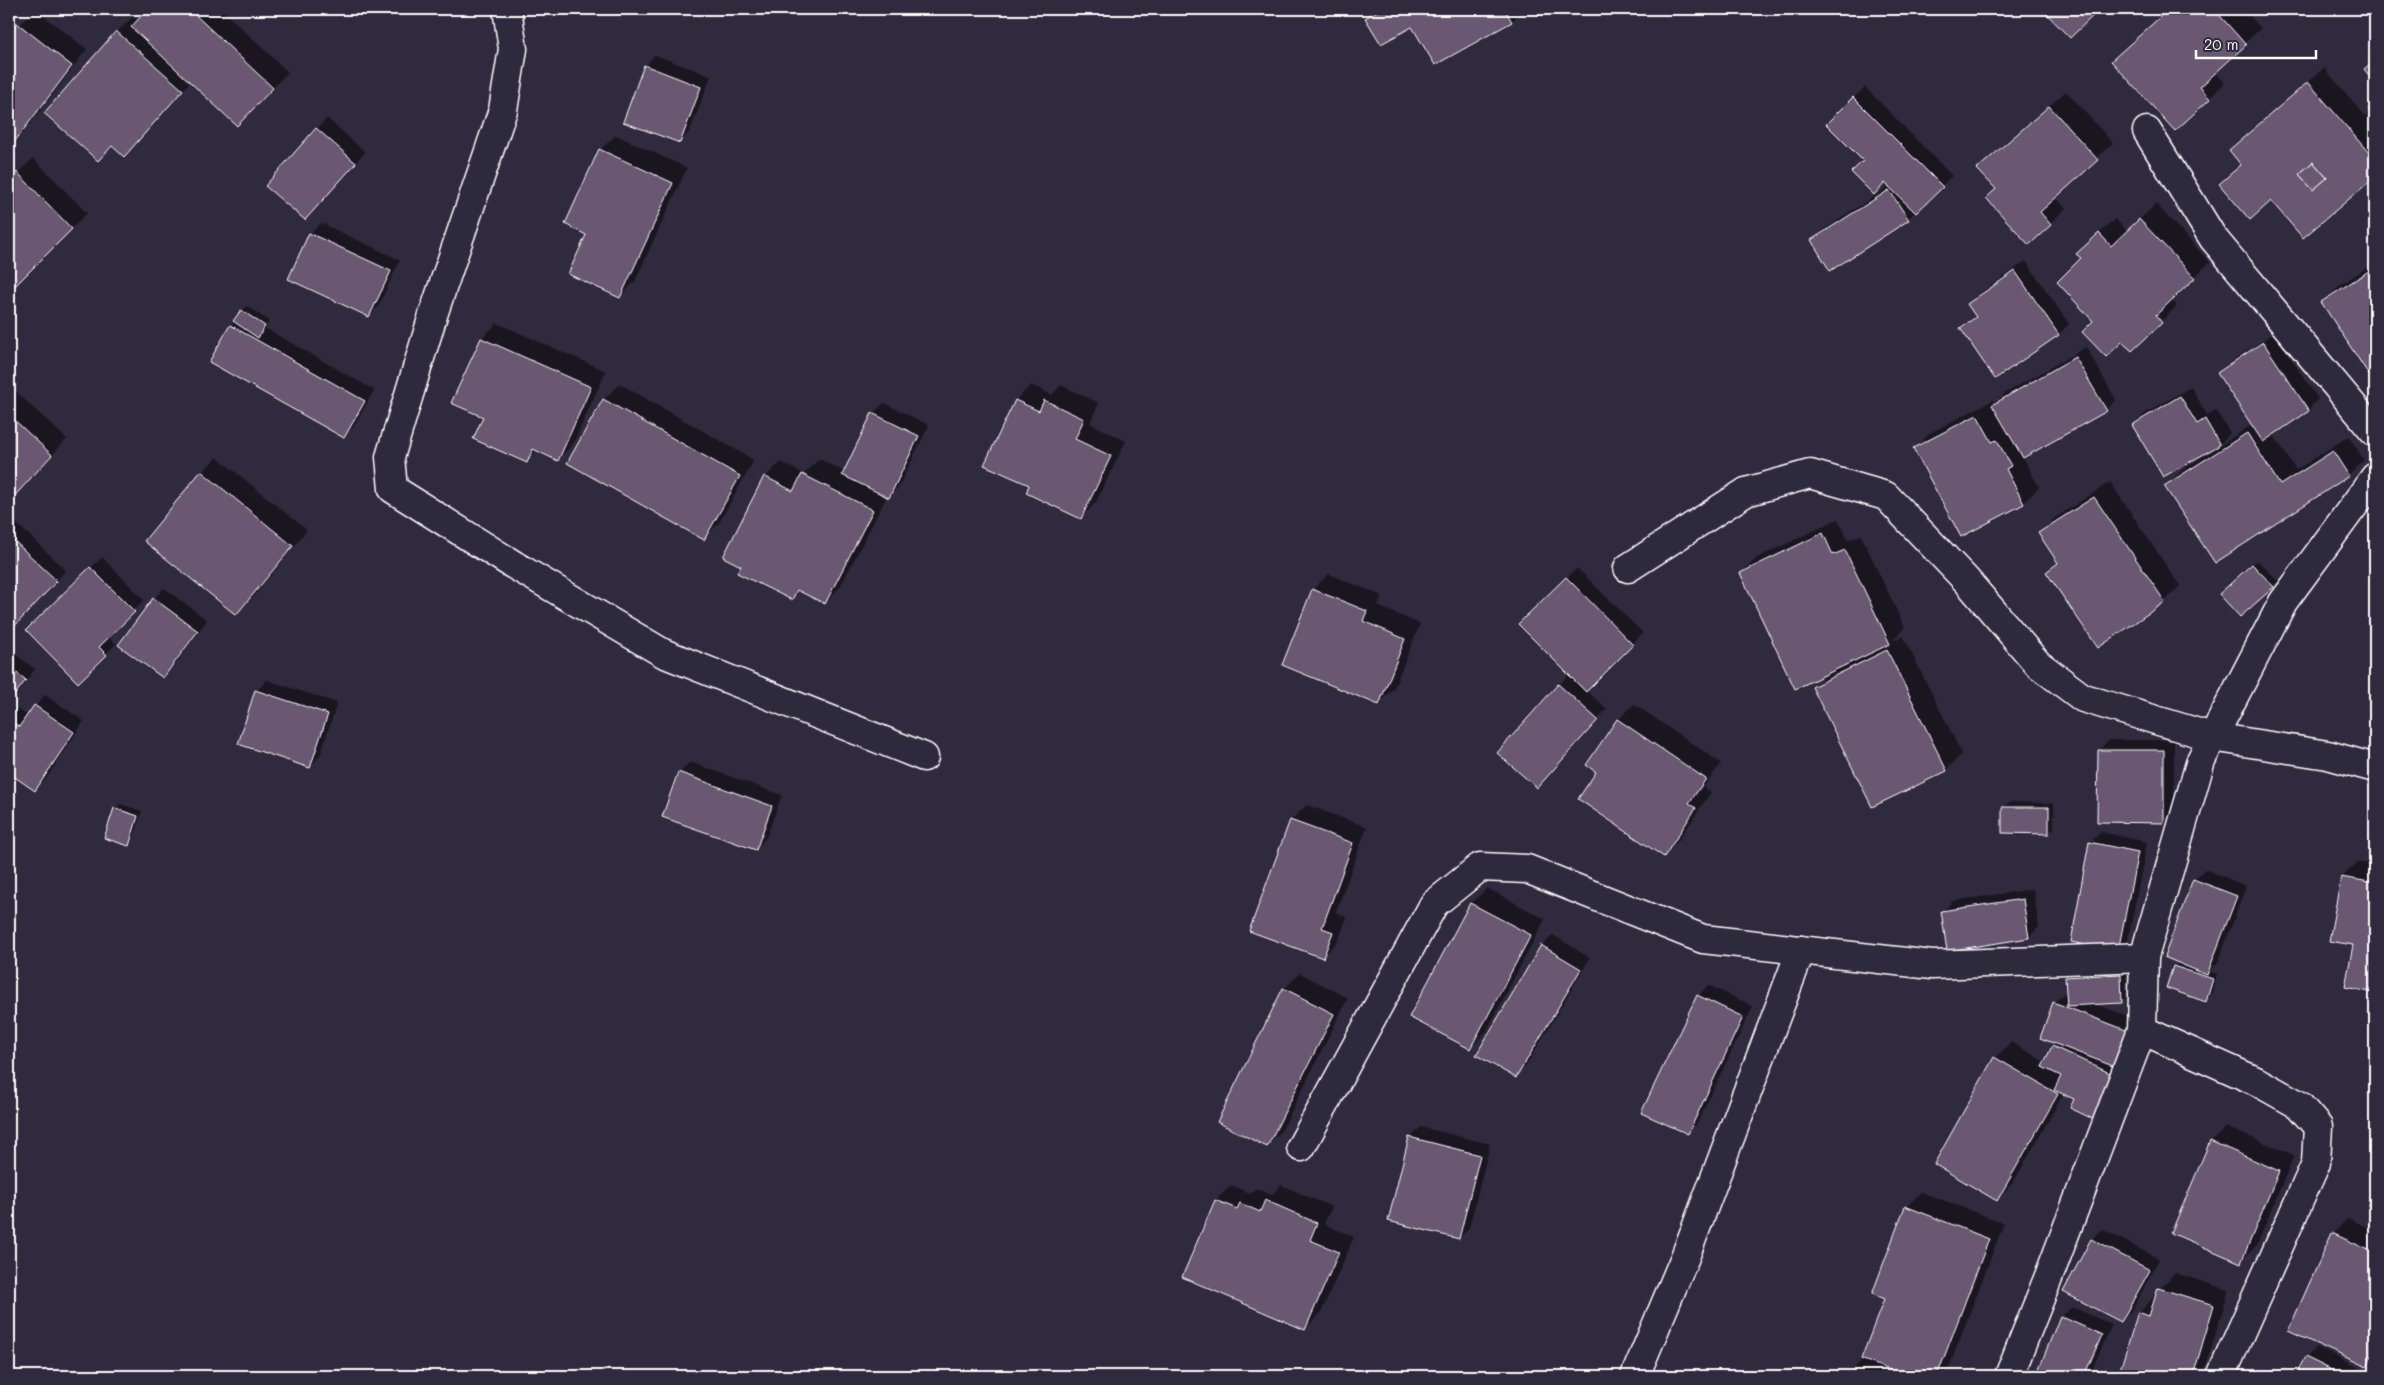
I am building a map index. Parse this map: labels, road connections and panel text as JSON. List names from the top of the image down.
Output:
{
  "scale_bar": "20 m"
}
